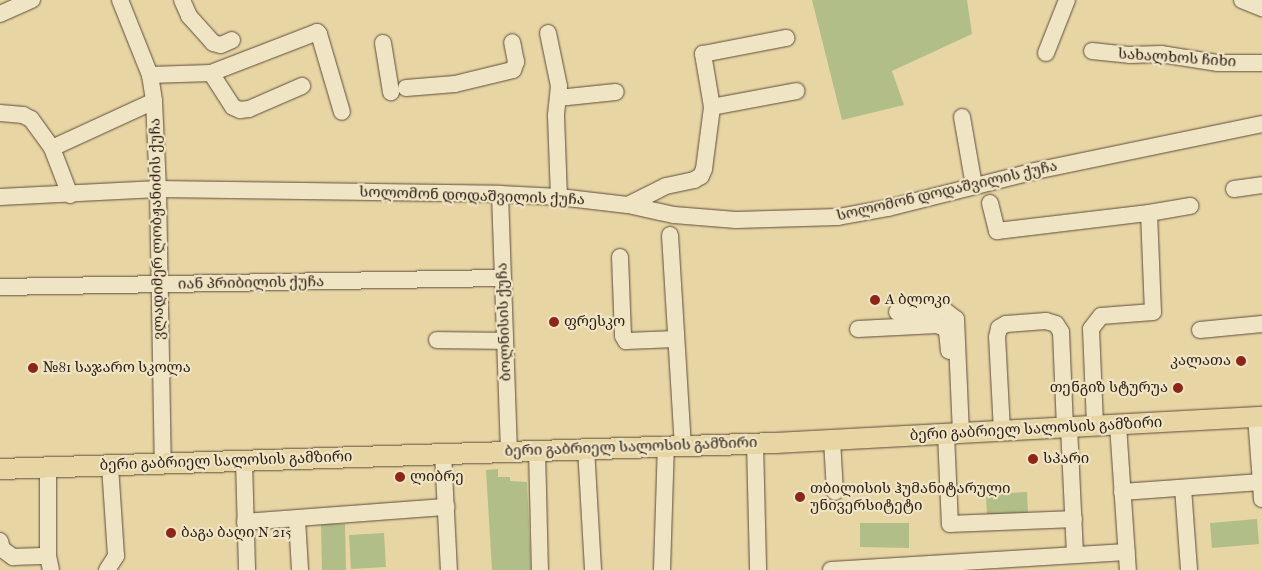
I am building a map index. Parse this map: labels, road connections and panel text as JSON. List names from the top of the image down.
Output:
{
  "streets": {
    "main road": ["ბერი გაბრიელ სალოსის გამზირი"],
    "street": [
      "სახალხოს ჩიხი",
      "სოლომონ დოდაშვილის ქუჩა",
      "ვლადიმერ ლობჟანიძის ქუჩა",
      "იან პრიბილის ქუჩა",
      "ბოლნისის ქუჩა"
    ]
  },
  "crossings": [
    ["სოლომონ დოდაშვილის ქუჩა", "ვლადიმერ ლობჟანიძის ქუჩა"],
    ["სოლომონ დოდაშვილის ქუჩა", "ბოლნისის ქუჩა"],
    ["ვლადიმერ ლობჟანიძის ქუჩა", "იან პრიბილის ქუჩა"],
    ["ვლადიმერ ლობჟანიძის ქუჩა", "ბერი გაბრიელ სალოსის გამზირი"],
    ["იან პრიბილის ქუჩა", "ბოლნისის ქუჩა"],
    ["ბოლნისის ქუჩა", "ბერი გაბრიელ სალოსის გამზირი"]
  ],
  "places": [
    "A ბლოკი",
    "ფრესკო",
    "კალათა",
    "№81 საჯარო სკოლა",
    "თენგიზ სტურუა",
    "სპარი",
    "ლიბრე",
    "თბილისის ჰუმანიტარული უნივერსიტეტი",
    "ბაგა ბაღი N 215"
  ]
}
